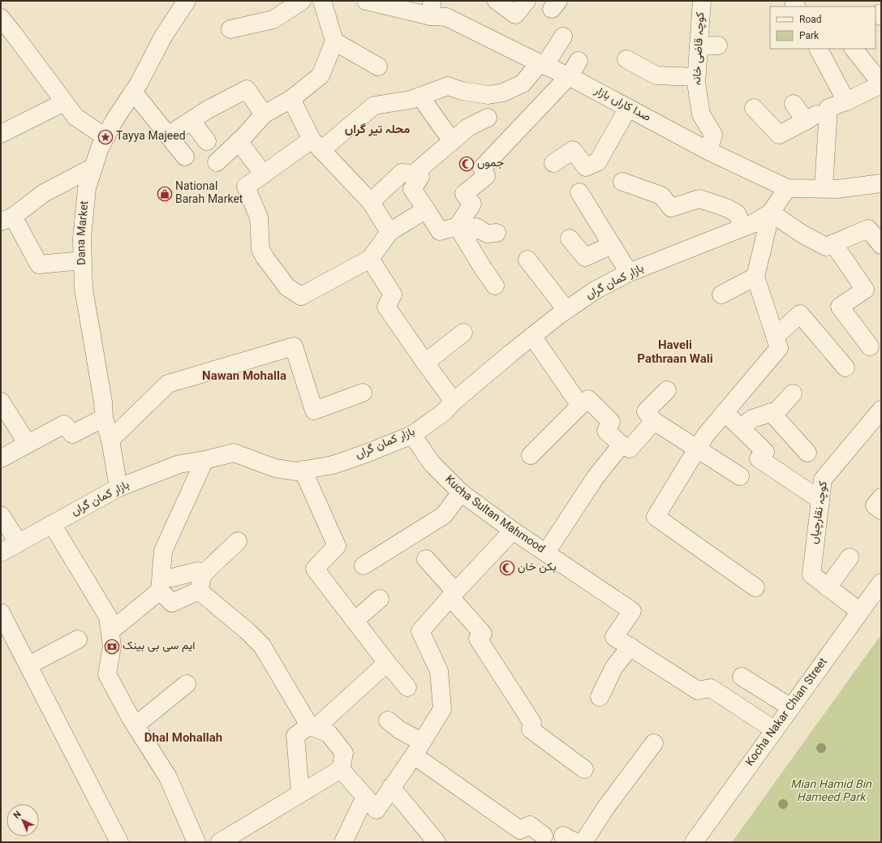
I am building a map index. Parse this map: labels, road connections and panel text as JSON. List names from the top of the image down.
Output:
{
  "streets": {
    "street": [
      "کوچہ قاضی خانہ",
      "صدا کاراں بازار",
      "Dana Market",
      "بازار کمان گراں",
      "کوچہ نقارچیاں",
      "Kucha Sultan Mahmood",
      "Kocha Nakar Chian Street"
    ]
  },
  "crossings": [
    ["کوچہ قاضی خانہ", "صدا کاراں بازار"],
    ["Dana Market", "بازار کمان گراں"],
    ["بازار کمان گراں", "Kucha Sultan Mahmood"],
    ["کوچہ نقارچیاں", "Kocha Nakar Chian Street"],
    ["Kucha Sultan Mahmood", "Kocha Nakar Chian Street"]
  ],
  "districts": [
    "محلہ تیر گراں",
    "Haveli Pathraan Wali",
    "Nawan Mohalla",
    "Dhal Mohallah"
  ],
  "parks": ["Mian Hamid Bin Hameed Park"],
  "places": {
    "place": ["Tayya Majeed"],
    "mosque": ["جموں", "بکن خان"],
    "shop": ["National Barah Market"],
    "bank": ["ایم سی بی بینک"]
  },
  "legend": ["Road", "Park"],
  "north": "top left"
}
